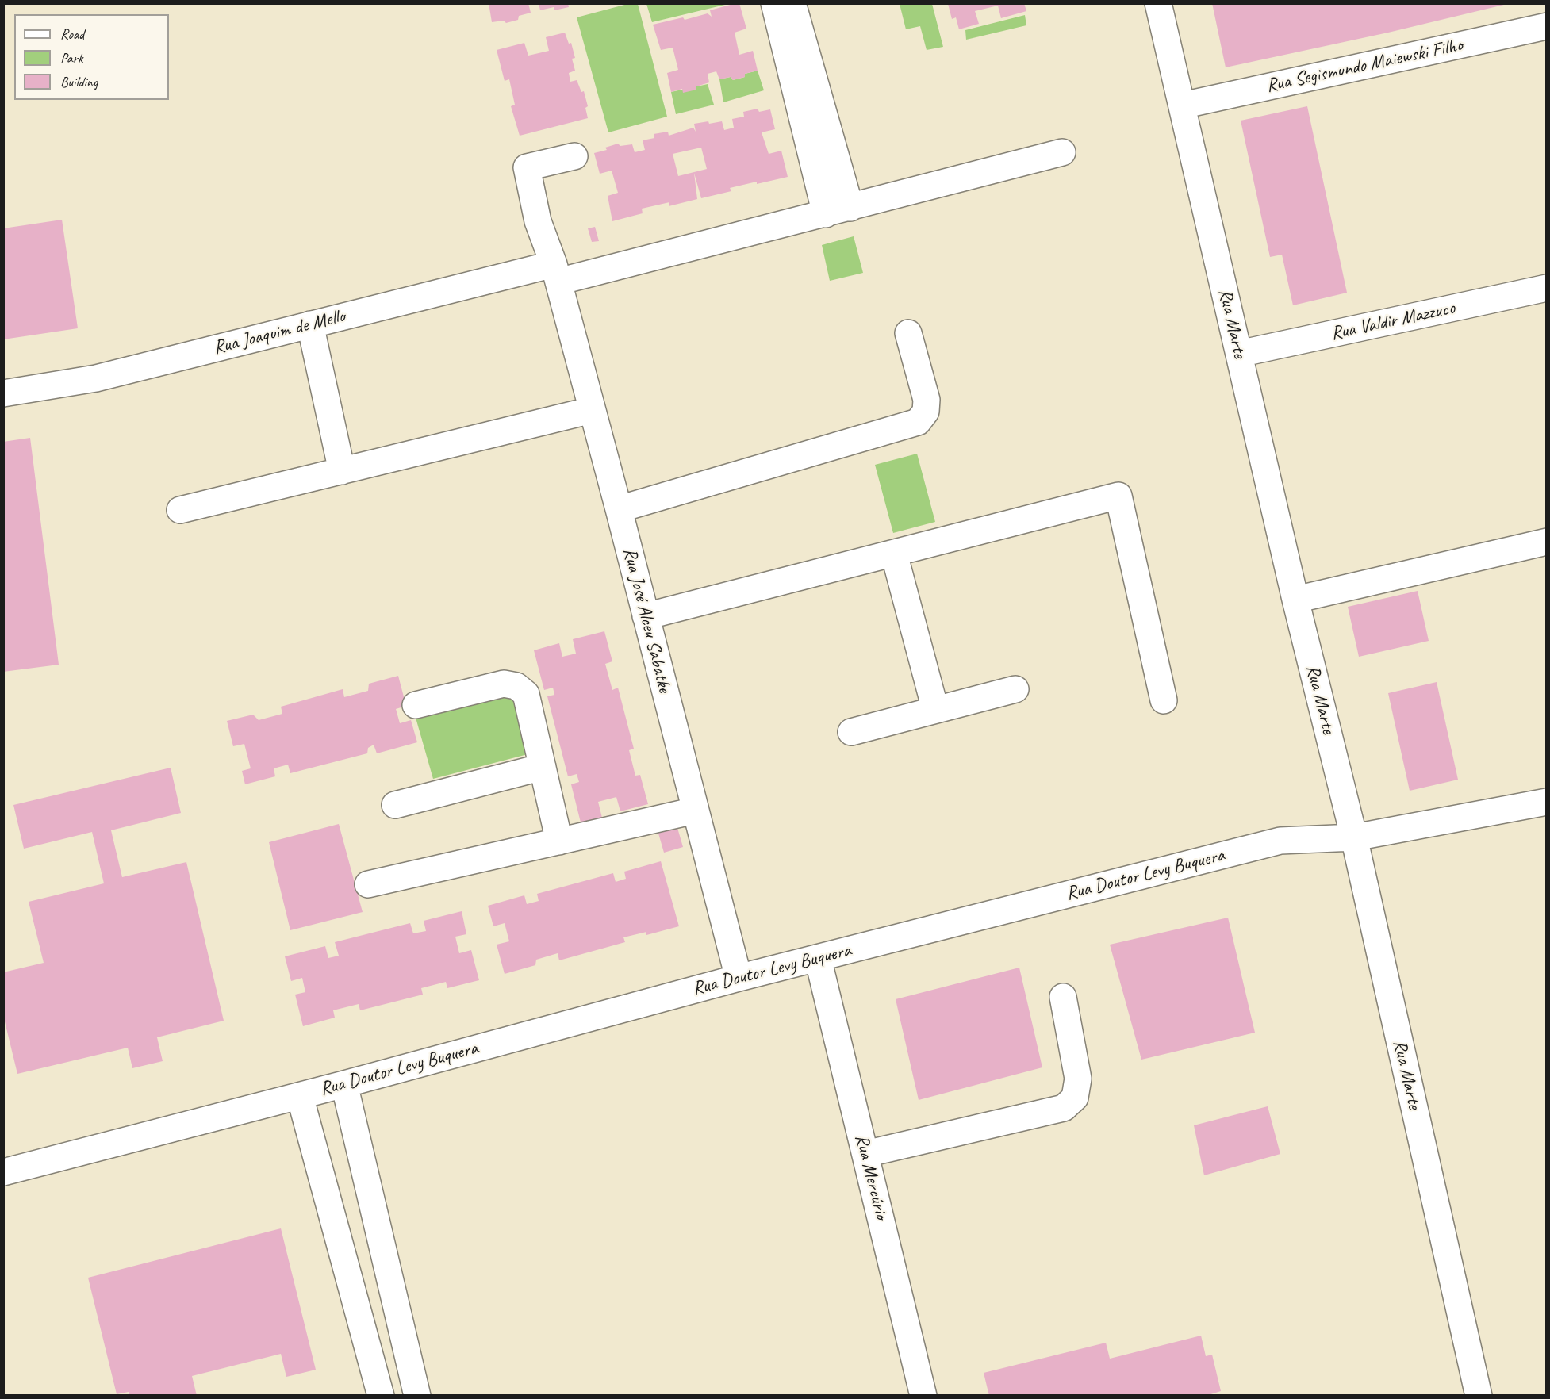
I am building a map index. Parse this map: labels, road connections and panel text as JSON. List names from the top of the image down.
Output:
{
  "streets": {
    "street": [
      "Rua Segismundo Maiewski Filho",
      "Rua Valdir Mazzuco",
      "Rua Marte",
      "Rua Joaquim de Mello",
      "Rua José Alceu Sabatke",
      "Rua Doutor Levy Buquera",
      "Rua Mercúrio"
    ]
  },
  "crossings": [
    ["Rua Segismundo Maiewski Filho", "Rua Marte"],
    ["Rua Valdir Mazzuco", "Rua Marte"],
    ["Rua Marte", "Rua Doutor Levy Buquera"],
    ["Rua Joaquim de Mello", "Rua José Alceu Sabatke"],
    ["Rua José Alceu Sabatke", "Rua Doutor Levy Buquera"],
    ["Rua Doutor Levy Buquera", "Rua Mercúrio"]
  ],
  "legend": ["Road", "Park", "Building"]
}
